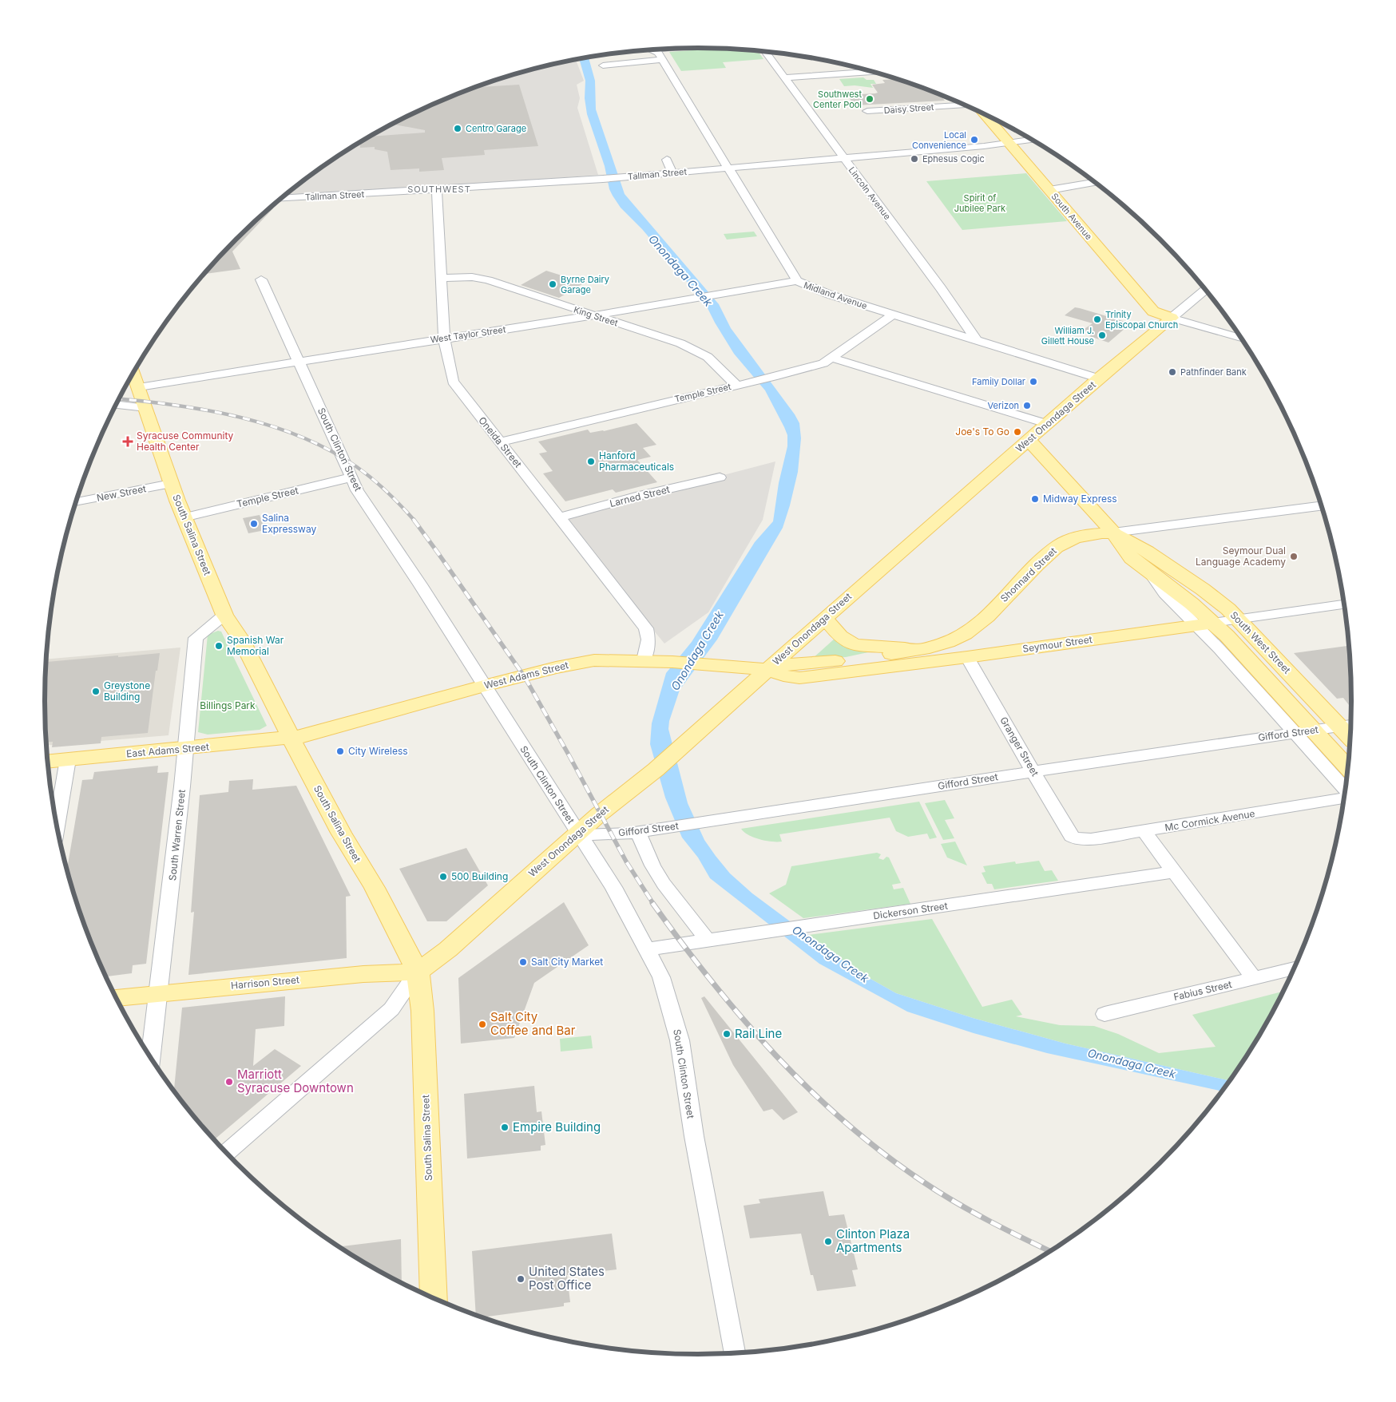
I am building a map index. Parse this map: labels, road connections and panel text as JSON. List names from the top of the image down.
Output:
{
  "streets": {
    "main road": [
      "South Avenue",
      "West Onondaga Street",
      "South Salina Street",
      "Shonnard Street",
      "South West Street",
      "Seymour Street",
      "West Adams Street",
      "East Adams Street",
      "Harrison Street"
    ],
    "street": [
      "Daisy Street",
      "Tallman Street",
      "Lincoln Avenue",
      "Midland Avenue",
      "King Street",
      "West Taylor Street",
      "Temple Street",
      "Oneida Street",
      "South Clinton Street",
      "New Street",
      "Larned Street",
      "Gifford Street",
      "Granger Street",
      "Mc Cormick Avenue",
      "South Warren Street",
      "Dickerson Street",
      "Fabius Street"
    ]
  },
  "crossings": [
    ["Tallman Street", "Lincoln Avenue"],
    ["Tallman Street", "South Avenue"],
    ["Tallman Street", "Midland Avenue"],
    ["Tallman Street", "Oneida Street"],
    ["Lincoln Avenue", "Midland Avenue"],
    ["South Avenue", "West Onondaga Street"],
    ["Midland Avenue", "West Taylor Street"],
    ["Midland Avenue", "Temple Street"],
    ["Midland Avenue", "West Onondaga Street"],
    ["King Street", "West Taylor Street"],
    ["King Street", "Temple Street"],
    ["King Street", "Oneida Street"],
    ["West Taylor Street", "Oneida Street"],
    ["West Taylor Street", "South Clinton Street"],
    ["West Taylor Street", "South Salina Street"],
    ["Temple Street", "Oneida Street"],
    ["Temple Street", "South Clinton Street"],
    ["Temple Street", "South Salina Street"],
    ["West Onondaga Street", "South Clinton Street"],
    ["West Onondaga Street", "South Salina Street"],
    ["West Onondaga Street", "Shonnard Street"],
    ["West Onondaga Street", "South West Street"],
    ["West Onondaga Street", "Seymour Street"],
    ["West Onondaga Street", "West Adams Street"],
    ["West Onondaga Street", "Gifford Street"],
    ["West Onondaga Street", "Harrison Street"],
    ["Oneida Street", "Larned Street"],
    ["Oneida Street", "West Adams Street"],
    ["South Clinton Street", "West Adams Street"],
    ["South Clinton Street", "Gifford Street"],
    ["South Clinton Street", "Dickerson Street"],
    ["New Street", "South Salina Street"],
    ["South Salina Street", "West Adams Street"],
    ["South Salina Street", "East Adams Street"],
    ["South Salina Street", "South Warren Street"],
    ["South Salina Street", "Harrison Street"],
    ["Shonnard Street", "South West Street"],
    ["Shonnard Street", "Seymour Street"],
    ["Shonnard Street", "West Adams Street"],
    ["South West Street", "Seymour Street"],
    ["South West Street", "Gifford Street"],
    ["Seymour Street", "West Adams Street"],
    ["Seymour Street", "Granger Street"],
    ["West Adams Street", "East Adams Street"],
    ["Gifford Street", "Granger Street"],
    ["Granger Street", "Mc Cormick Avenue"],
    ["East Adams Street", "South Warren Street"],
    ["South Warren Street", "Harrison Street"]
  ],
  "districts": ["SOUTHWEST"],
  "water": ["Onondaga Creek"],
  "parks": ["Spirit of Jubilee Park", "Billings Park"],
  "places": {
    "other": [
      "Southwest Center Pool",
      "Centro Garage",
      "Local Convenience",
      "Ephesus Cogic",
      "Byrne Dairy Garage",
      "Trinity Episcopal Church",
      "William J. Gillett House",
      "Pathfinder Bank",
      "Family Dollar",
      "Verizon",
      "Joe's To Go",
      "Hanford Pharmaceuticals",
      "Midway Express",
      "Salina Expressway",
      "Seymour Dual Language Academy",
      "Spanish War Memorial",
      "Greystone Building",
      "City Wireless",
      "500 Building",
      "Salt City Market",
      "Salt City Coffee and Bar",
      "Rail Line",
      "Marriott Syracuse Downtown",
      "Empire Building",
      "Clinton Plaza Apartments",
      "United States Post Office"
    ],
    "health": ["Syracuse Community Health Center"]
  }
}
